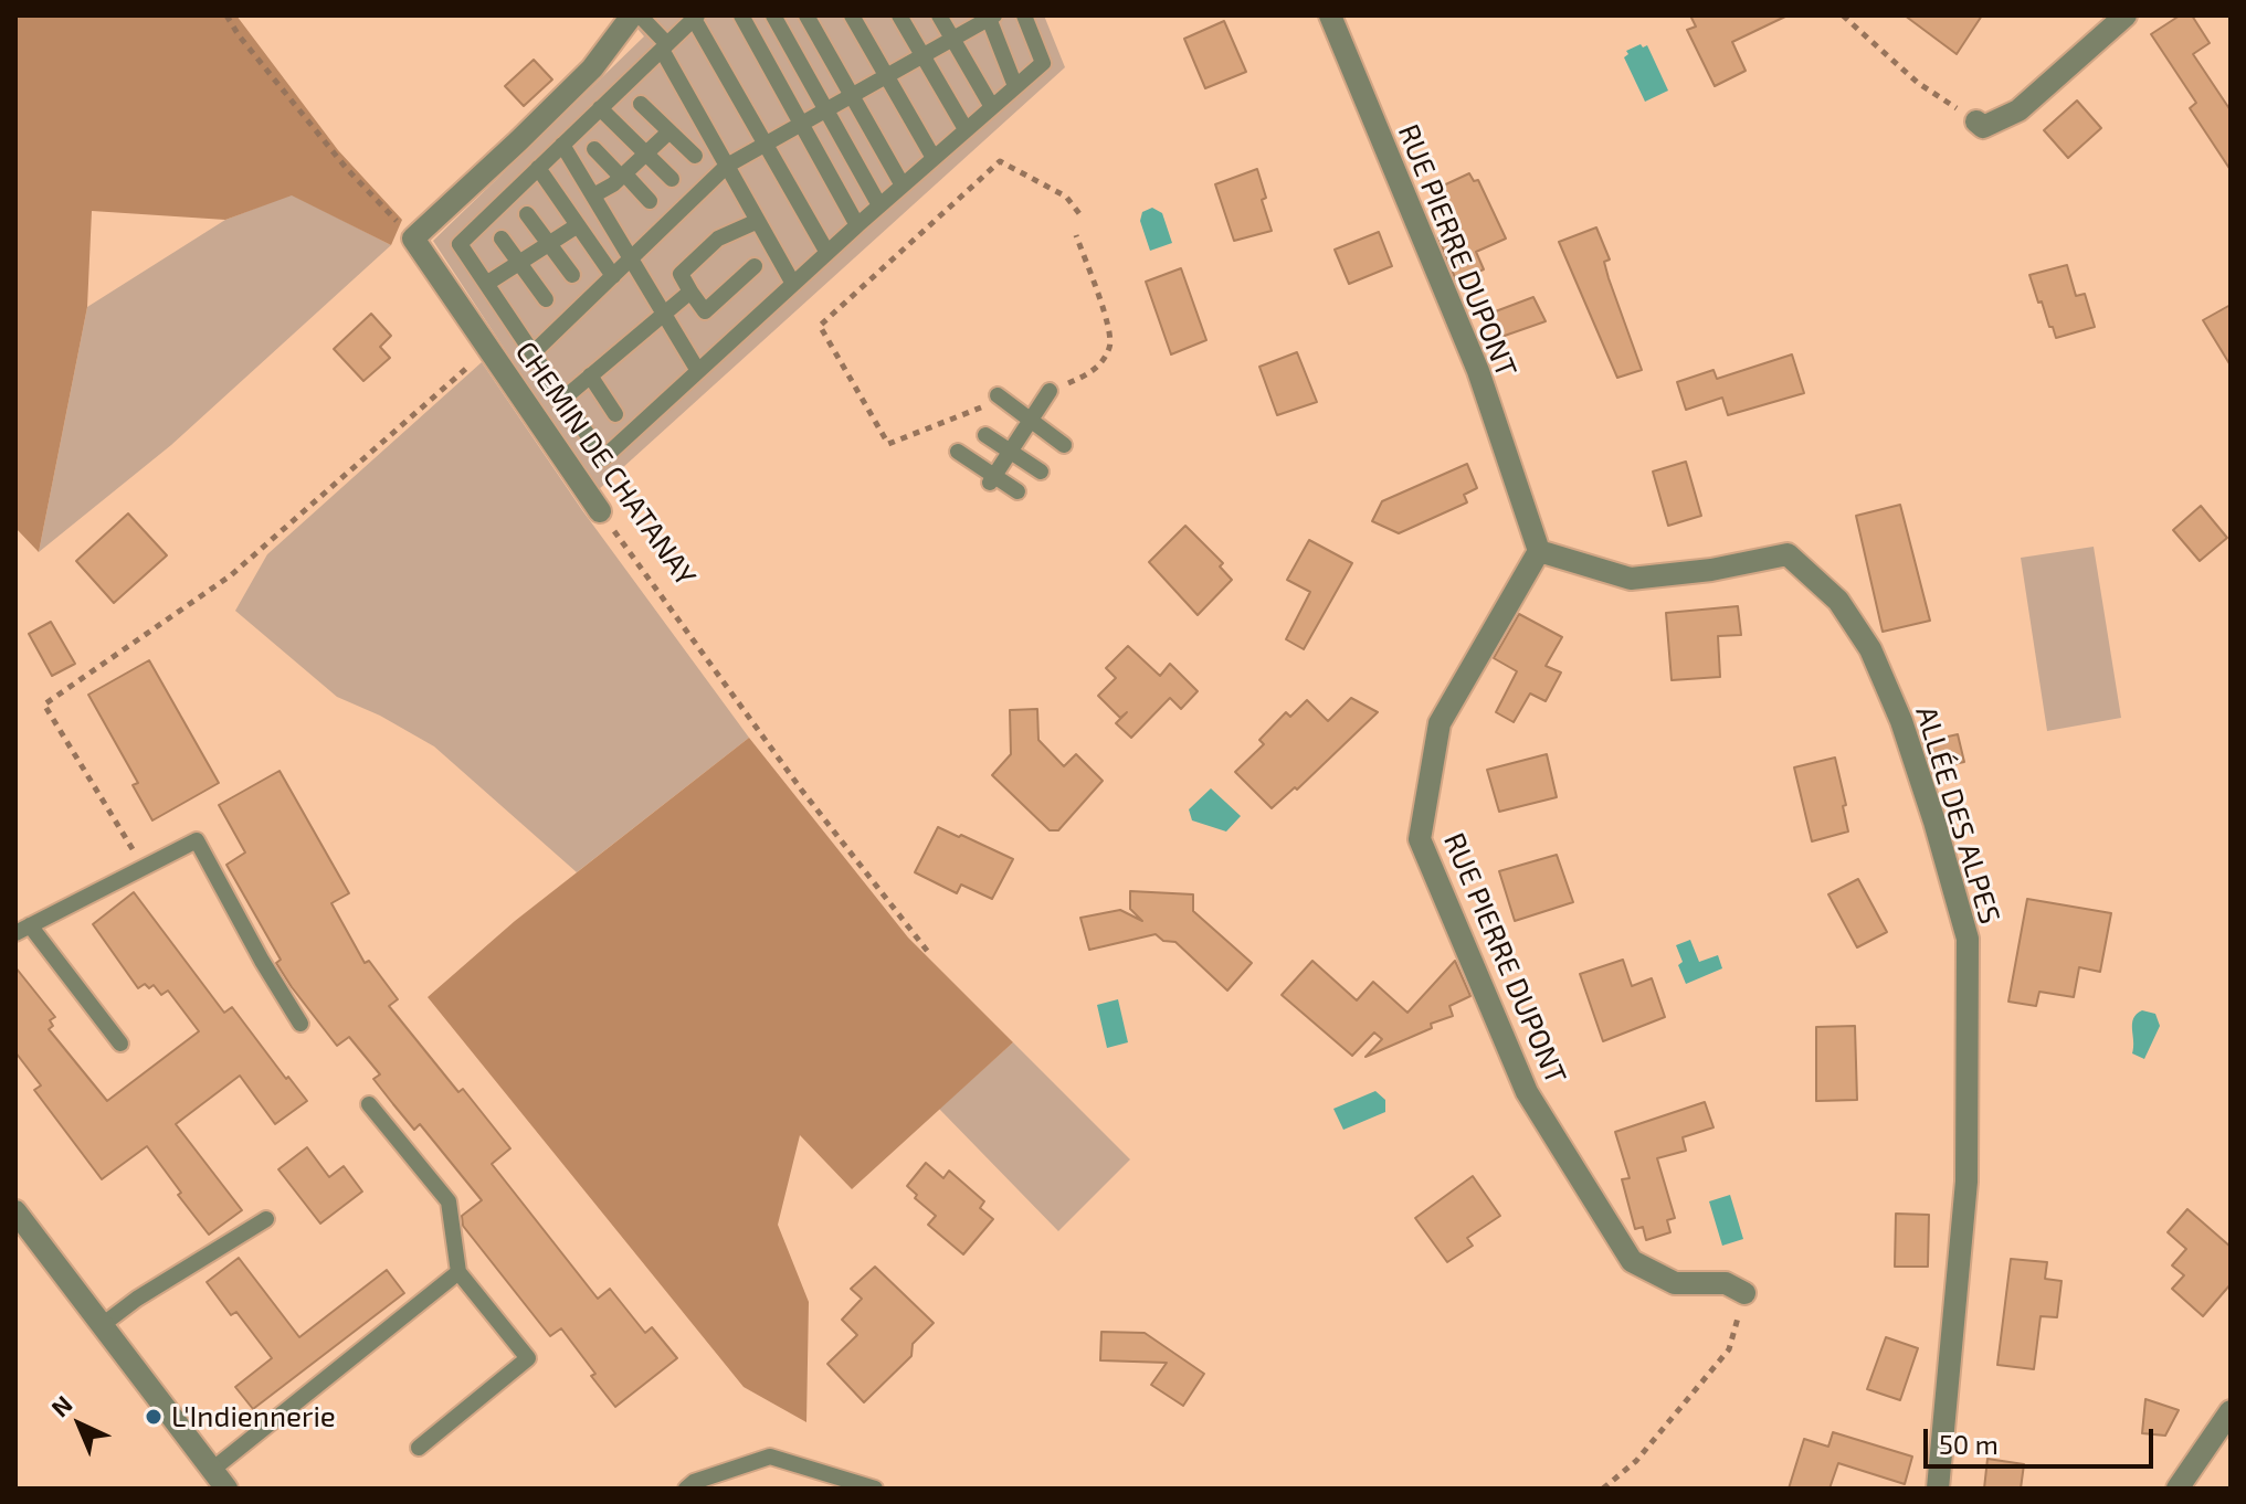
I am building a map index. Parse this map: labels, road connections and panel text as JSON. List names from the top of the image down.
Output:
{
  "streets": {
    "street": ["RUE PIERRE DUPONT", "CHEMIN DE CHATANAY", "ALLÉE DES ALPES"]
  },
  "crossings": [
    ["RUE PIERRE DUPONT", "ALLÉE DES ALPES"]
  ],
  "places": ["L'Indiennerie"],
  "scale_bar": "50 m",
  "north": "top left"
}
